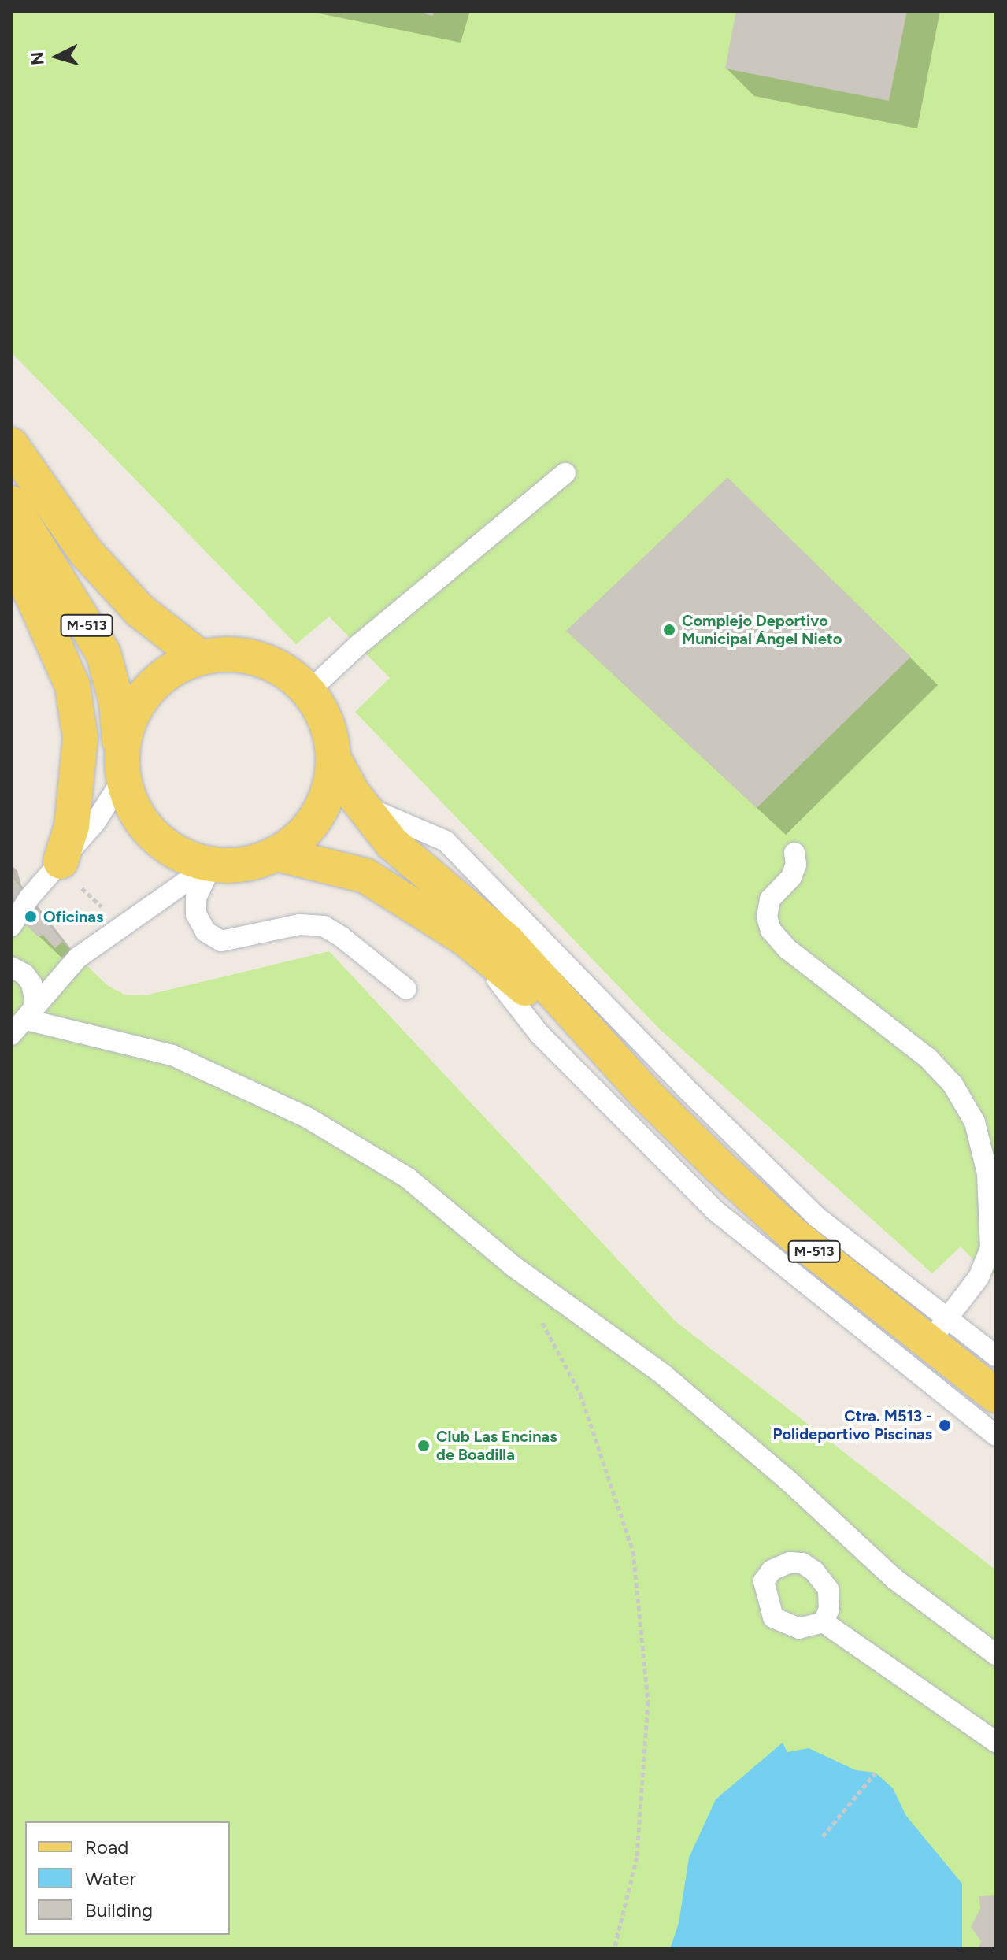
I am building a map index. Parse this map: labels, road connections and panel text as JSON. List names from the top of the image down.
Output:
{
  "streets": {
    "main road": ["M-513"]
  },
  "places": [
    "Complejo Deportivo Municipal Ángel Nieto",
    "Oficinas",
    "Ctra. M513 - Polideportivo Piscinas",
    "Club Las Encinas de Boadilla"
  ],
  "legend": ["Road", "Water", "Building"],
  "north": "left"
}
